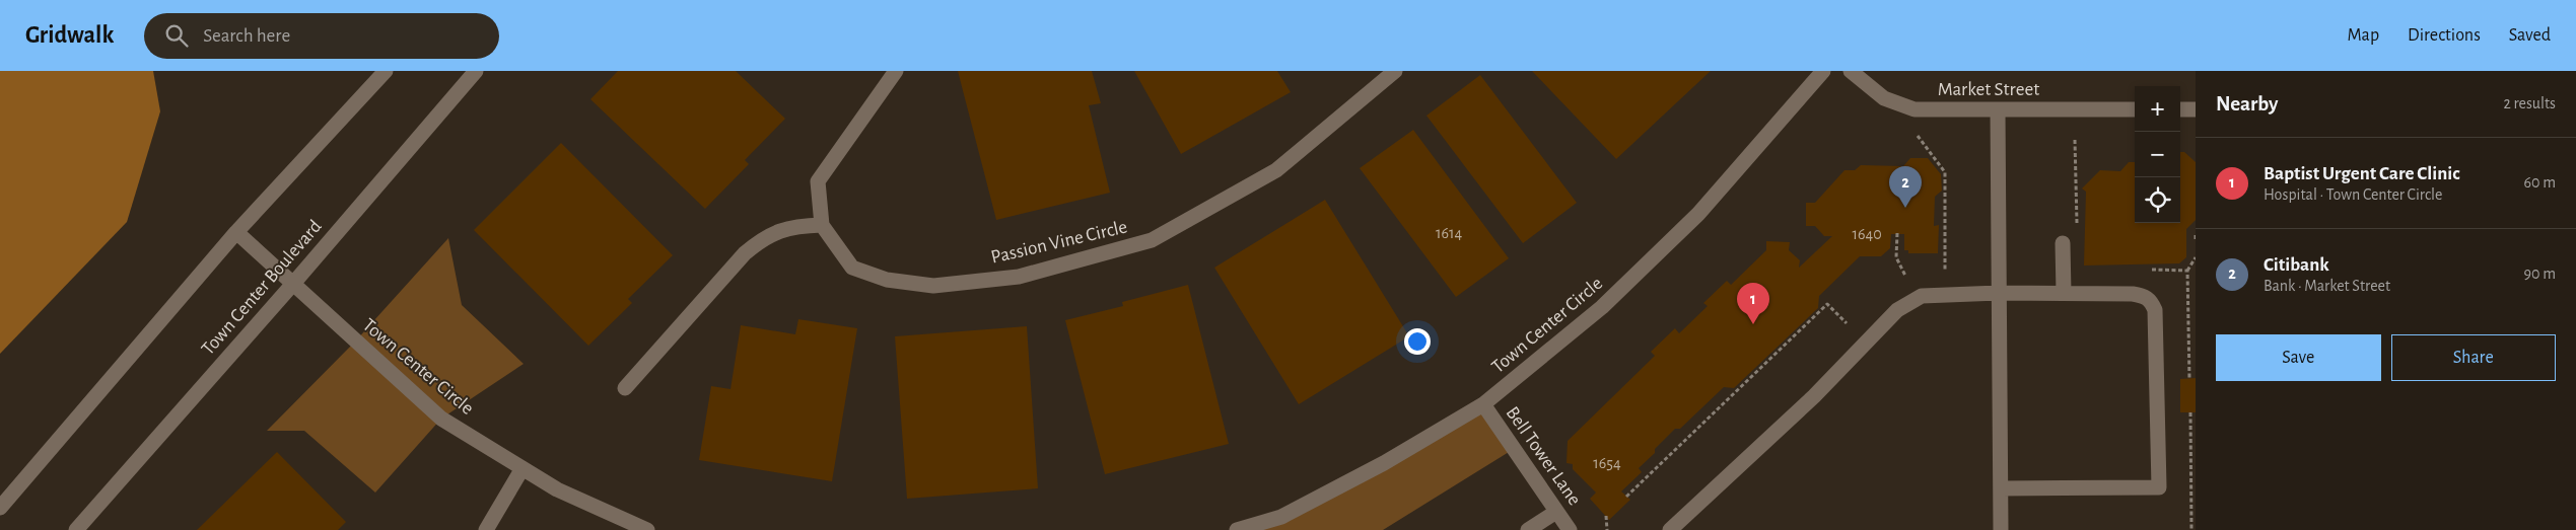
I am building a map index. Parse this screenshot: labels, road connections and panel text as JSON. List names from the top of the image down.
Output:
{
  "streets": {
    "street": [
      "Market Street",
      "Passion Vine Circle",
      "Town Center Boulevard",
      "Town Center Circle",
      "Bell Tower Lane"
    ]
  },
  "crossings": [
    ["Town Center Boulevard", "Town Center Circle"],
    ["Town Center Circle", "Bell Tower Lane"]
  ],
  "house_numbers": ["1614", "1640", "1654"],
  "page": {
    "header": "Gridwalk",
    "search": "Search here",
    "nav": ["Map", "Directions", "Saved"],
    "heading": ["Nearby", "2 results"],
    "map_buttons": ["+", "−"],
    "list": [
      {
        "mark": "1",
        "name": "Baptist Urgent Care Clinic",
        "note": "Hospital · Town Center Circle",
        "value": "60 m"
      },
      {
        "mark": "2",
        "name": "Citibank",
        "note": "Bank · Market Street",
        "value": "90 m"
      }
    ],
    "pins": ["2", "1"],
    "buttons": ["Save", "Share"]
  }
}
